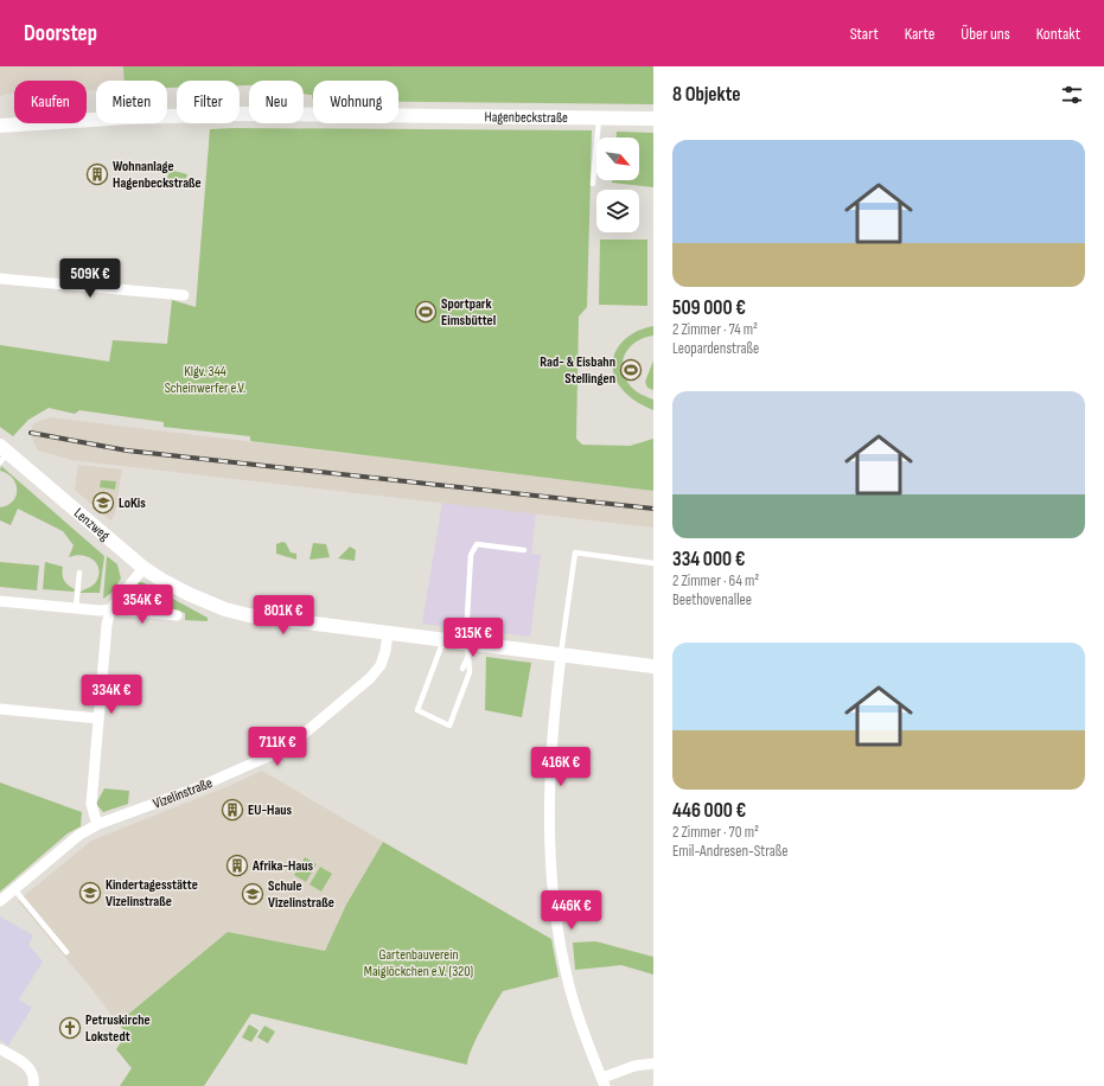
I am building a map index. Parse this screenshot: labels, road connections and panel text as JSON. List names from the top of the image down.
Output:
{
  "streets": {
    "street": ["Hagenbeckstraße", "Lenzweg", "Vizelinstraße"]
  },
  "crossings": [
    ["Lenzweg", "Vizelinstraße"]
  ],
  "parks": ["Klgv. 344 Scheinwerfer e.V.", "Gartenbauverein Maiglöckchen e.V. (320)"],
  "places": {
    "building": ["Wohnanlage Hagenbeckstraße", "EU-Haus", "Afrika-Haus"],
    "sports": ["Sportpark Eimsbüttel", "Rad- & Eisbahn Stellingen"],
    "school or university": ["LoKis", "Kindertagesstätte Vizelinstraße", "Schule Vizelinstraße"],
    "church": ["Petruskirche Lokstedt"]
  },
  "north": "bottom right",
  "page": {
    "header": "Doorstep",
    "nav": [
      "Start",
      "Karte",
      "Über uns",
      "Kontakt"
    ],
    "heading": "8 Objekte",
    "chip": [
      "Kaufen",
      "Mieten",
      "Filter",
      "Neu",
      "Wohnung"
    ],
    "list": [
      {
        "name": "509 000 €",
        "note": "2 Zimmer · 74 m² · Leopardenstraße"
      },
      {
        "name": "334 000 €",
        "note": "2 Zimmer · 64 m² · Beethovenallee"
      },
      {
        "name": "446 000 €",
        "note": "2 Zimmer · 70 m² · Emil-Andresen-Straße"
      }
    ],
    "price": [
      "509K €",
      "354K €",
      "801K €",
      "315K €",
      "334K €",
      "711K €",
      "416K €",
      "446K €"
    ]
  }
}
